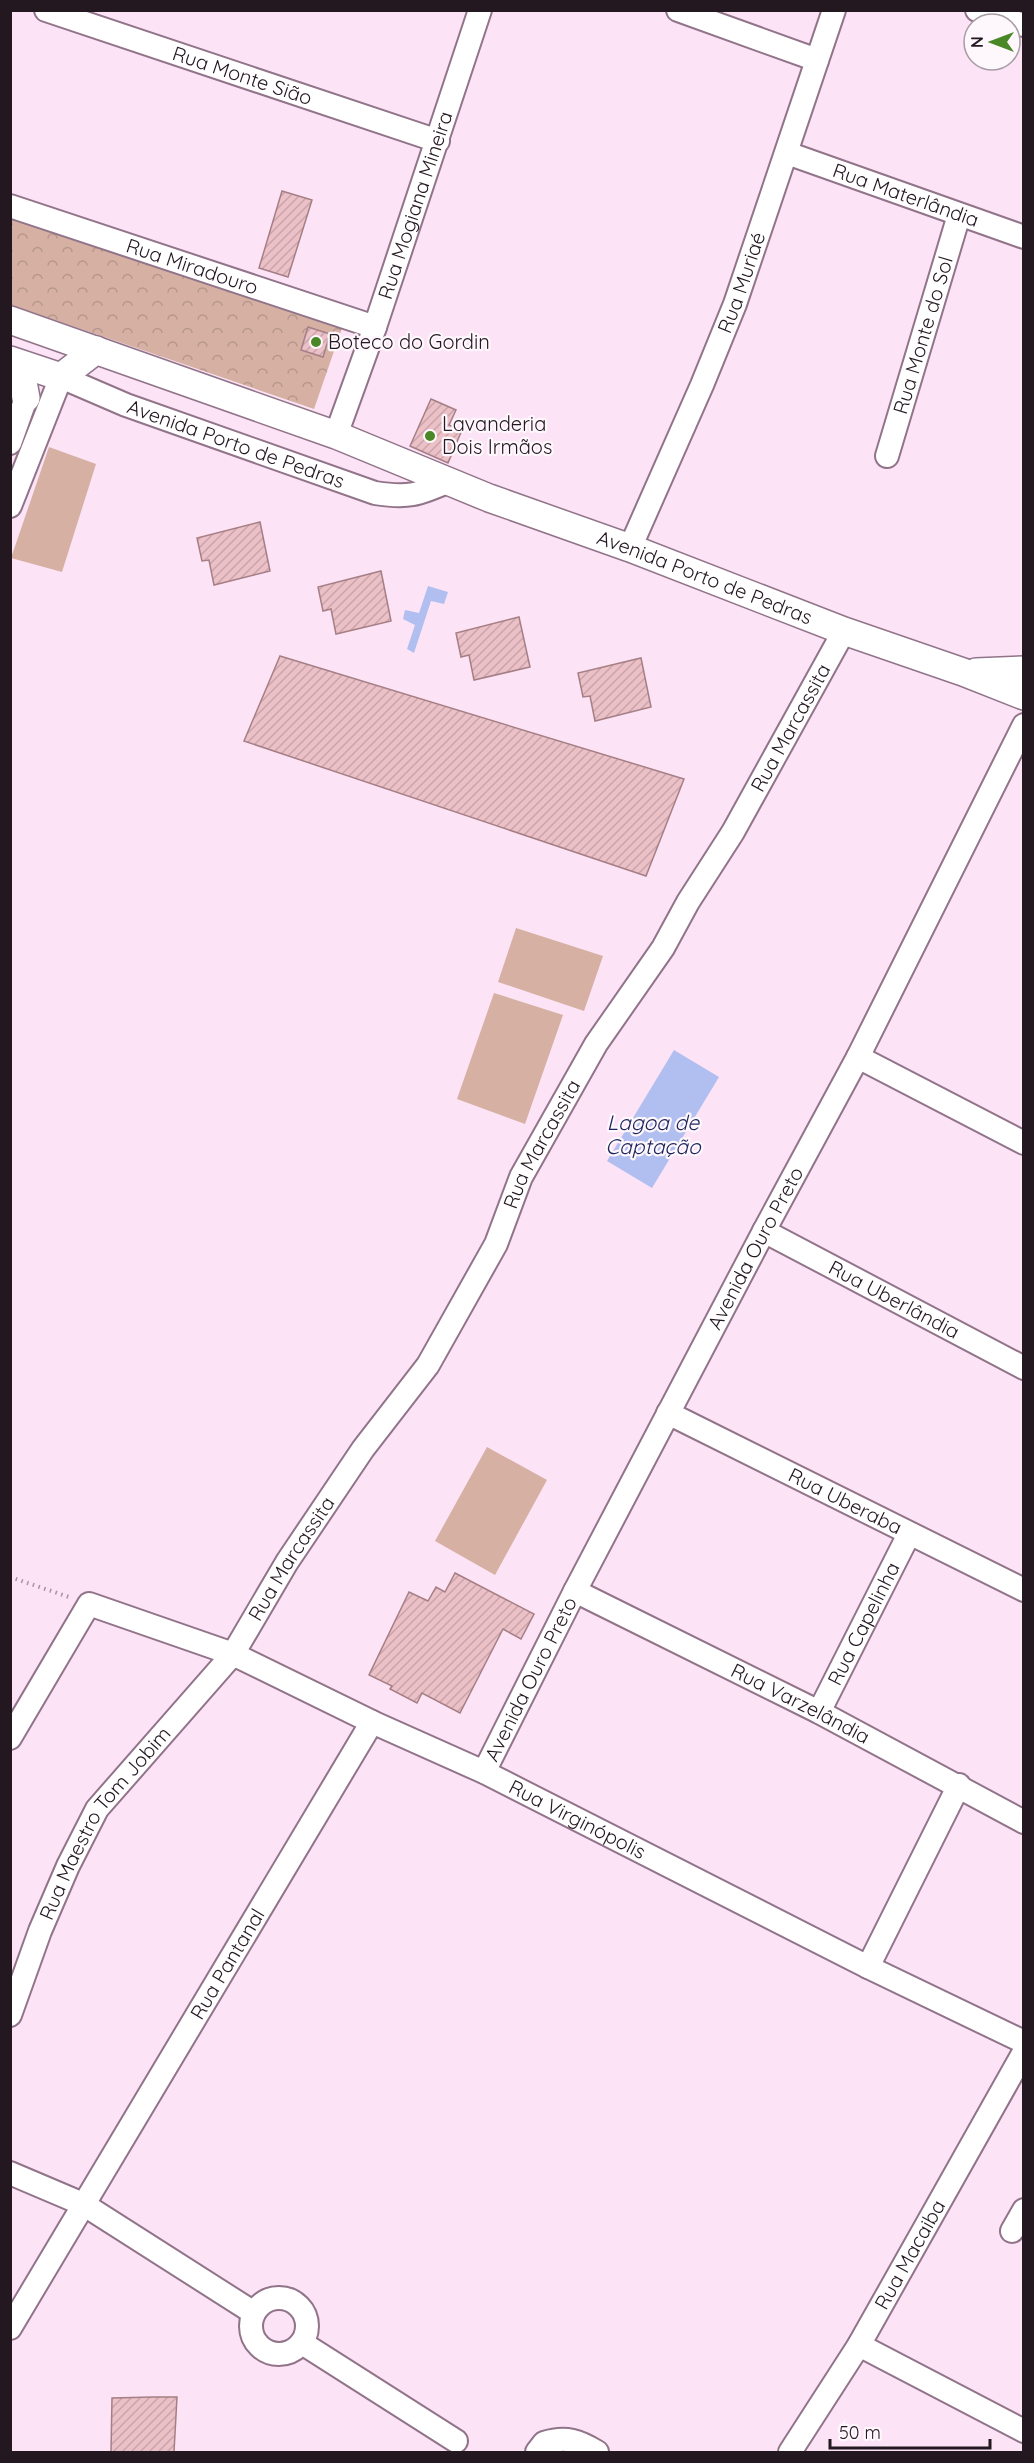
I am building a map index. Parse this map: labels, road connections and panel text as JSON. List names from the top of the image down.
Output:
{
  "streets": {
    "main road": ["Avenida Porto de Pedras"],
    "street": [
      "Rua Monte Sião",
      "Rua Materlândia",
      "Rua Mogiana Mineira",
      "Rua Miradouro",
      "Rua Muriaé",
      "Rua Monte do Sol",
      "Rua Marcassita",
      "Avenida Ouro Preto",
      "Rua Uberlândia",
      "Rua Uberaba",
      "Rua Capelinha",
      "Rua Varzelândia",
      "Rua Virginópolis",
      "Rua Maestro Tom Jobim",
      "Rua Pantanal",
      "Rua Macaiba"
    ]
  },
  "crossings": [
    ["Rua Monte Sião", "Rua Mogiana Mineira"],
    ["Rua Materlândia", "Rua Muriaé"],
    ["Rua Materlândia", "Rua Monte do Sol"],
    ["Rua Mogiana Mineira", "Rua Miradouro"],
    ["Rua Mogiana Mineira", "Avenida Porto de Pedras"],
    ["Rua Muriaé", "Avenida Porto de Pedras"],
    ["Avenida Porto de Pedras", "Rua Marcassita"],
    ["Rua Marcassita", "Rua Virginópolis"],
    ["Rua Marcassita", "Rua Maestro Tom Jobim"],
    ["Avenida Ouro Preto", "Rua Uberlândia"],
    ["Avenida Ouro Preto", "Rua Uberaba"],
    ["Avenida Ouro Preto", "Rua Varzelândia"],
    ["Avenida Ouro Preto", "Rua Virginópolis"],
    ["Rua Uberaba", "Rua Capelinha"],
    ["Rua Capelinha", "Rua Varzelândia"],
    ["Rua Virginópolis", "Rua Maestro Tom Jobim"],
    ["Rua Virginópolis", "Rua Pantanal"]
  ],
  "water": ["Lagoa de Captação"],
  "places": ["Boteco do Gordin", "Lavanderia Dois Irmãos"],
  "scale_bar": "50 m",
  "north": "left"
}
